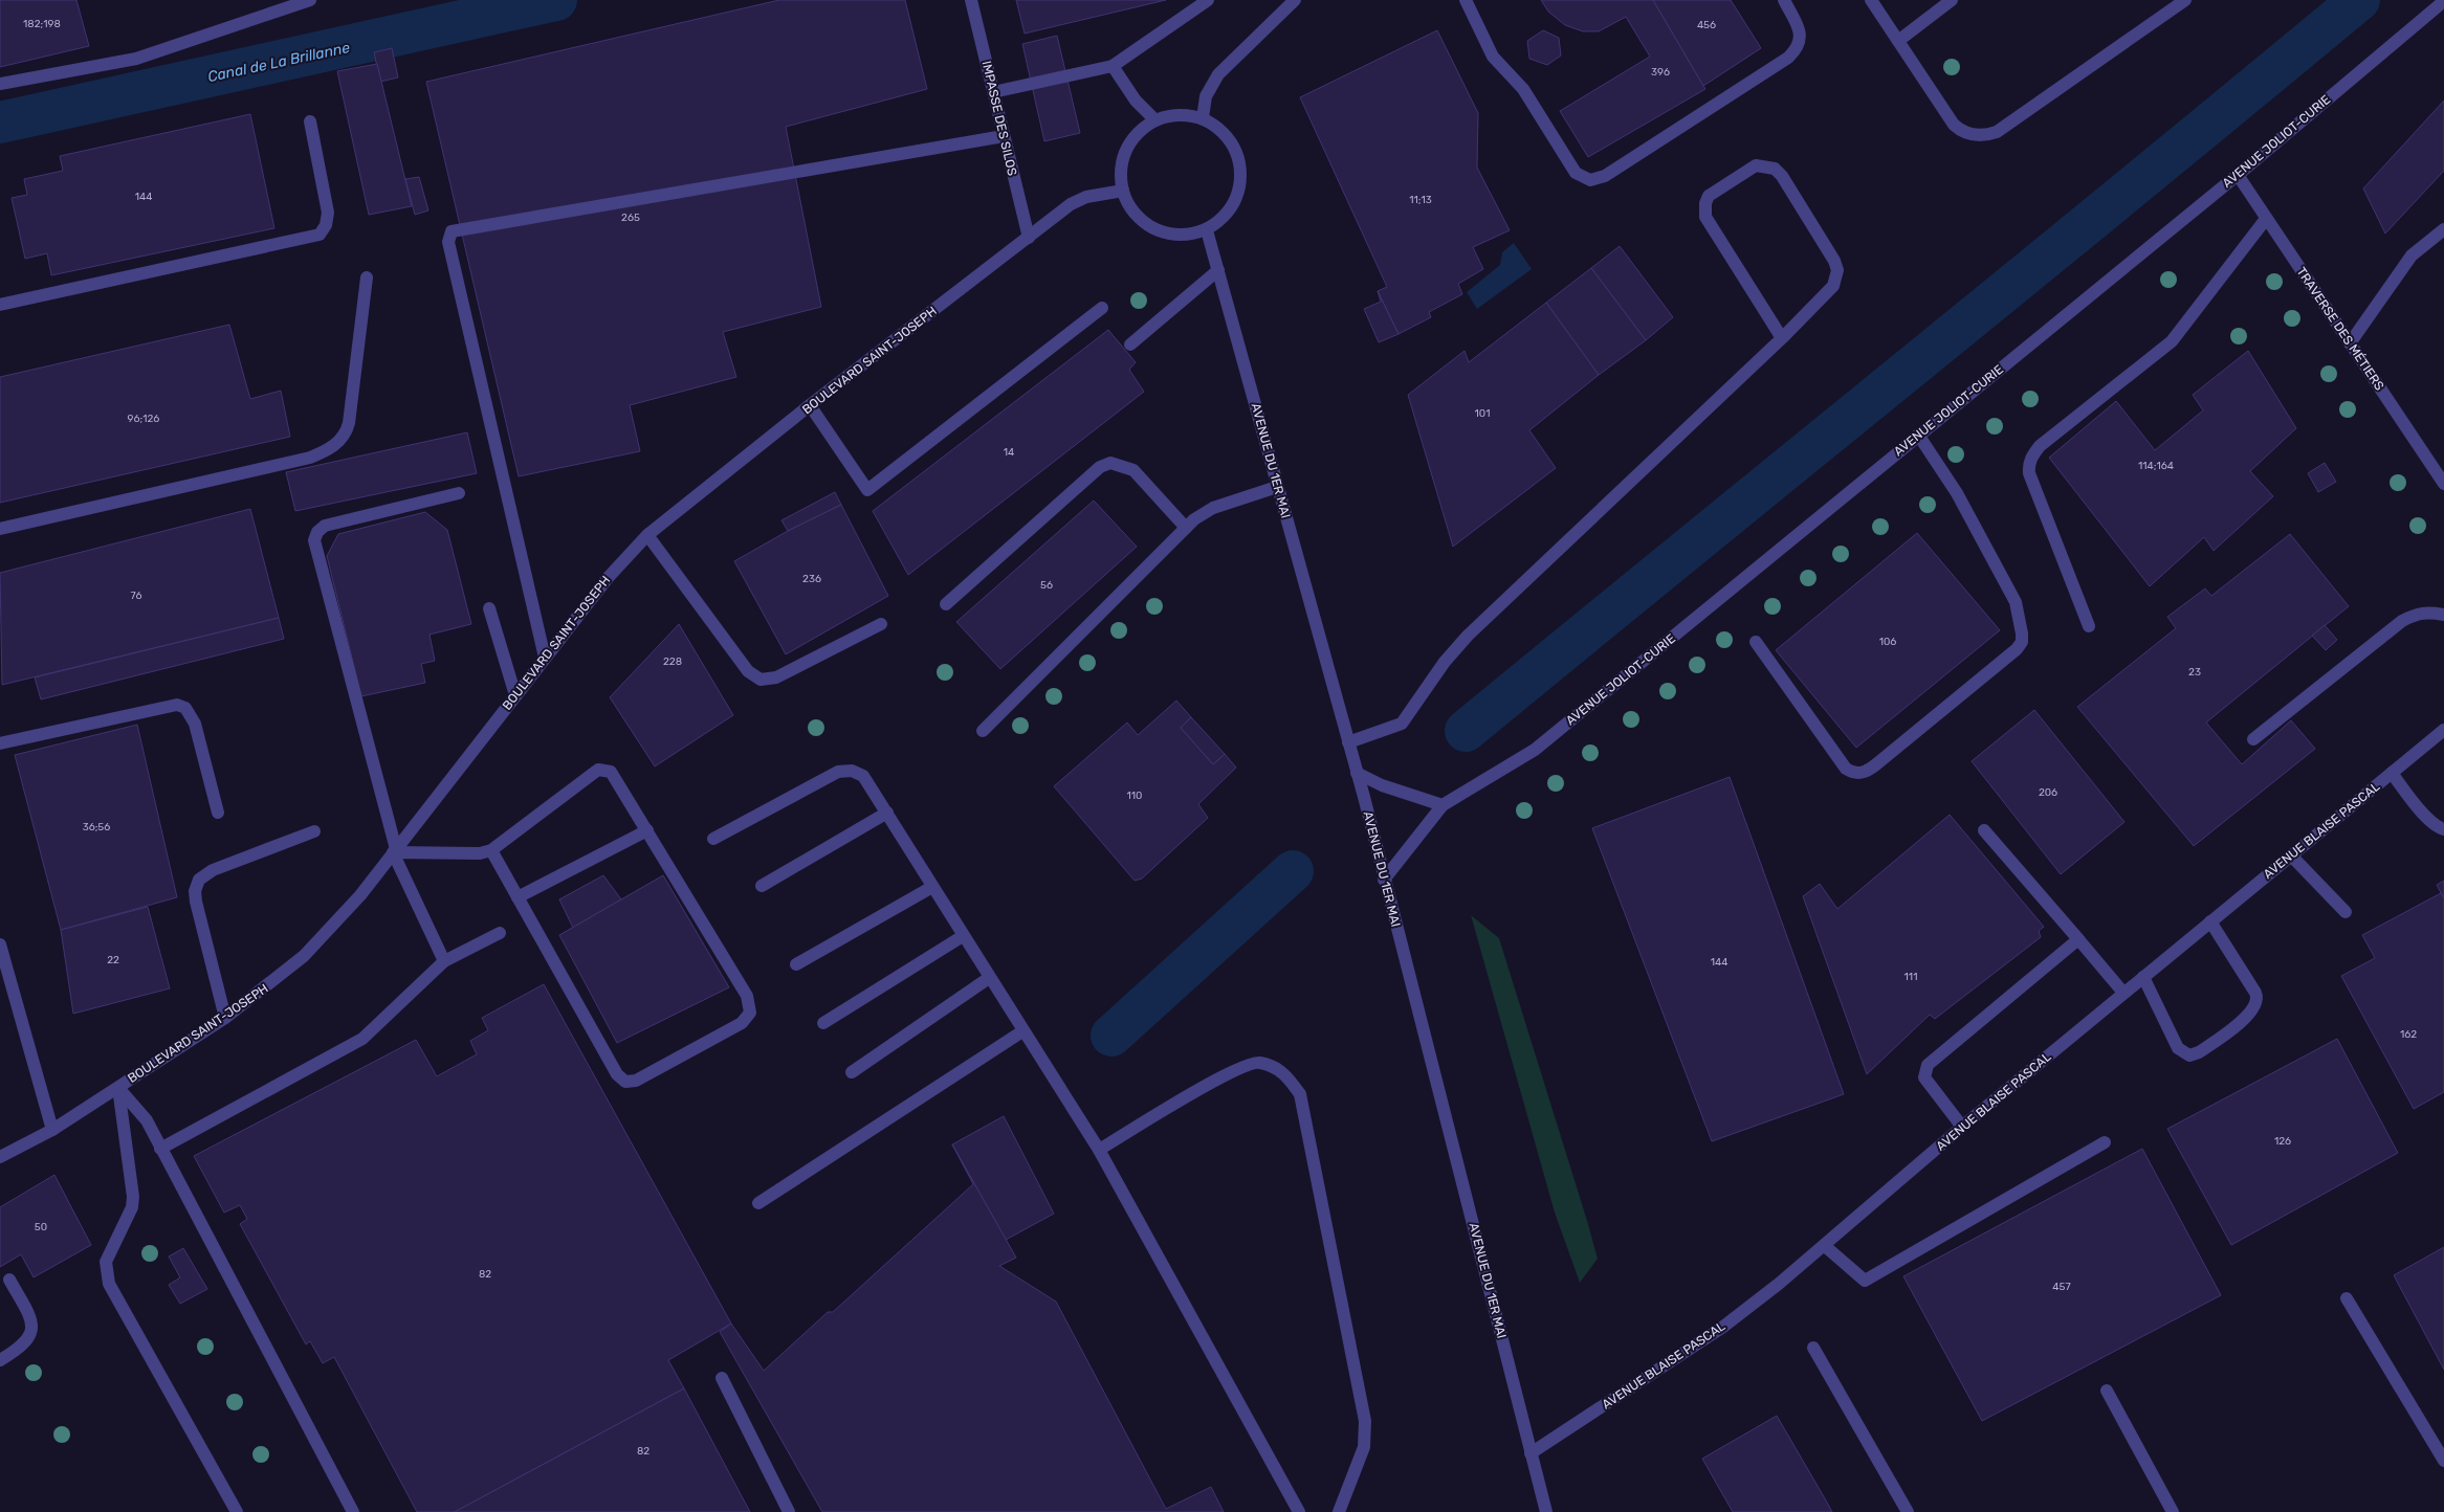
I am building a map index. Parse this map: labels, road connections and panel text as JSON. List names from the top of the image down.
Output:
{
  "streets": {
    "street": [
      "IMPASSE DES SILOS",
      "AVENUE JOLIOT-CURIE",
      "TRAVERSE DES MÉTIERS",
      "BOULEVARD SAINT-JOSEPH",
      "AVENUE DU 1ER MAI",
      "AVENUE BLAISE PASCAL"
    ]
  },
  "crossings": [
    ["IMPASSE DES SILOS", "BOULEVARD SAINT-JOSEPH"],
    ["AVENUE JOLIOT-CURIE", "TRAVERSE DES MÉTIERS"],
    ["AVENUE JOLIOT-CURIE", "AVENUE DU 1ER MAI"],
    ["BOULEVARD SAINT-JOSEPH", "AVENUE DU 1ER MAI"],
    ["AVENUE DU 1ER MAI", "AVENUE BLAISE PASCAL"]
  ],
  "water": ["Canal de La Brillanne"],
  "house_numbers": [
    "182;198",
    "456",
    "396",
    "144",
    "11;13",
    "265",
    "101",
    "96;126",
    "14",
    "114;164",
    "236",
    "56",
    "76",
    "106",
    "228",
    "23",
    "206",
    "110",
    "36;56",
    "22",
    "144",
    "111",
    "162",
    "126",
    "50",
    "82",
    "457",
    "82"
  ]
}
